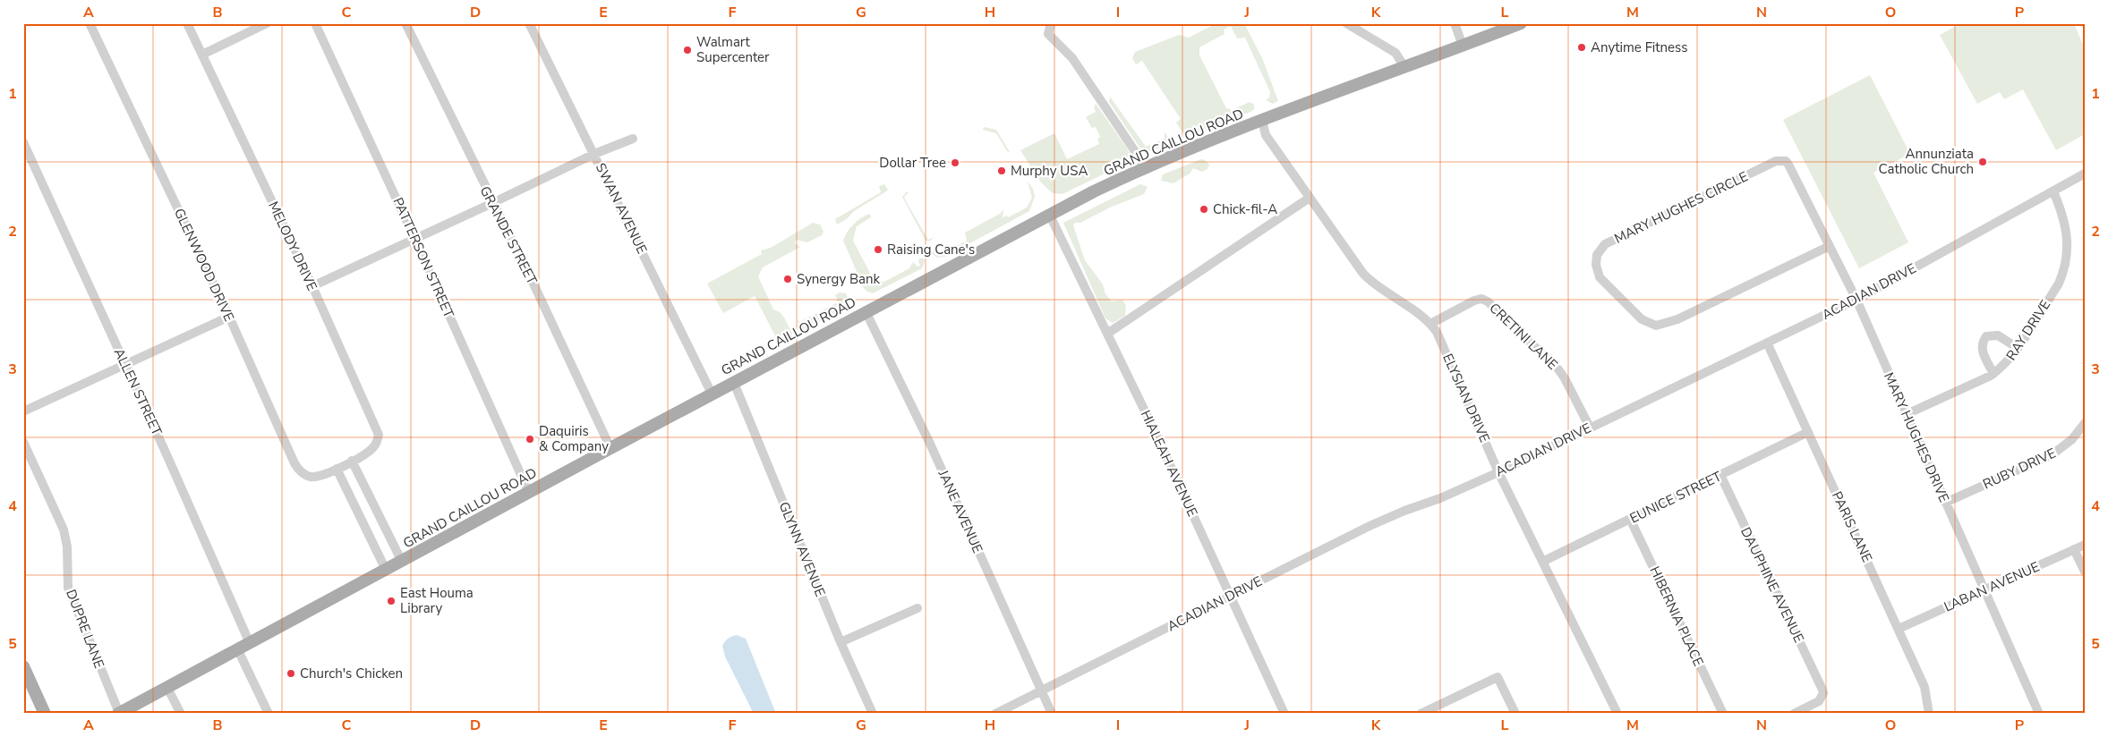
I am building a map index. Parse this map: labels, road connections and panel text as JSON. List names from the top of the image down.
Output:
{
  "streets": {
    "main road": ["GRAND CAILLOU ROAD"],
    "street": [
      "MARY HUGHES CIRCLE",
      "SWAN AVENUE",
      "GRANDE STREET",
      "MELODY DRIVE",
      "PATTERSON STREET",
      "GLENWOOD DRIVE",
      "ACADIAN DRIVE",
      "RAY DRIVE",
      "CRETINI LANE",
      "ALLEN STREET",
      "ELYSIAN DRIVE",
      "MARY HUGHES DRIVE",
      "HIALEAH AVENUE",
      "RUBY DRIVE",
      "EUNICE STREET",
      "JANE AVENUE",
      "PARIS LANE",
      "GLYNN AVENUE",
      "DAUPHINE AVENUE",
      "LABAN AVENUE",
      "HIBERNIA PLACE",
      "DUPRE LANE"
    ]
  },
  "crossings": [
    ["GRAND CAILLOU ROAD", "SWAN AVENUE"],
    ["GRAND CAILLOU ROAD", "GRANDE STREET"],
    ["GRAND CAILLOU ROAD", "PATTERSON STREET"],
    ["GRAND CAILLOU ROAD", "ALLEN STREET"],
    ["GRAND CAILLOU ROAD", "ELYSIAN DRIVE"],
    ["GRAND CAILLOU ROAD", "HIALEAH AVENUE"],
    ["GRAND CAILLOU ROAD", "JANE AVENUE"],
    ["GRAND CAILLOU ROAD", "GLYNN AVENUE"],
    ["GRAND CAILLOU ROAD", "DUPRE LANE"],
    ["MARY HUGHES CIRCLE", "MARY HUGHES DRIVE"],
    ["MELODY DRIVE", "GLENWOOD DRIVE"],
    ["ACADIAN DRIVE", "RAY DRIVE"],
    ["ACADIAN DRIVE", "CRETINI LANE"],
    ["ACADIAN DRIVE", "ELYSIAN DRIVE"],
    ["ACADIAN DRIVE", "MARY HUGHES DRIVE"],
    ["ACADIAN DRIVE", "HIALEAH AVENUE"],
    ["ACADIAN DRIVE", "JANE AVENUE"],
    ["ACADIAN DRIVE", "PARIS LANE"],
    ["RAY DRIVE", "MARY HUGHES DRIVE"],
    ["CRETINI LANE", "ELYSIAN DRIVE"],
    ["ELYSIAN DRIVE", "EUNICE STREET"],
    ["MARY HUGHES DRIVE", "RUBY DRIVE"],
    ["MARY HUGHES DRIVE", "LABAN AVENUE"],
    ["EUNICE STREET", "PARIS LANE"],
    ["EUNICE STREET", "DAUPHINE AVENUE"],
    ["EUNICE STREET", "HIBERNIA PLACE"],
    ["PARIS LANE", "LABAN AVENUE"]
  ],
  "places": [
    "Anytime Fitness",
    "Walmart Supercenter",
    "Annunziata Catholic Church",
    "Dollar Tree",
    "Murphy USA",
    "Chick-fil-A",
    "Raising Cane's",
    "Synergy Bank",
    "Daquiris & Company",
    "East Houma Library",
    "Church's Chicken"
  ],
  "grid": {
    "columns": [
      "A",
      "B",
      "C",
      "D",
      "E",
      "F",
      "G",
      "H",
      "I",
      "J",
      "K",
      "L",
      "M",
      "N",
      "O",
      "P"
    ],
    "rows": [
      "1",
      "2",
      "3",
      "4",
      "5"
    ]
  }
}
